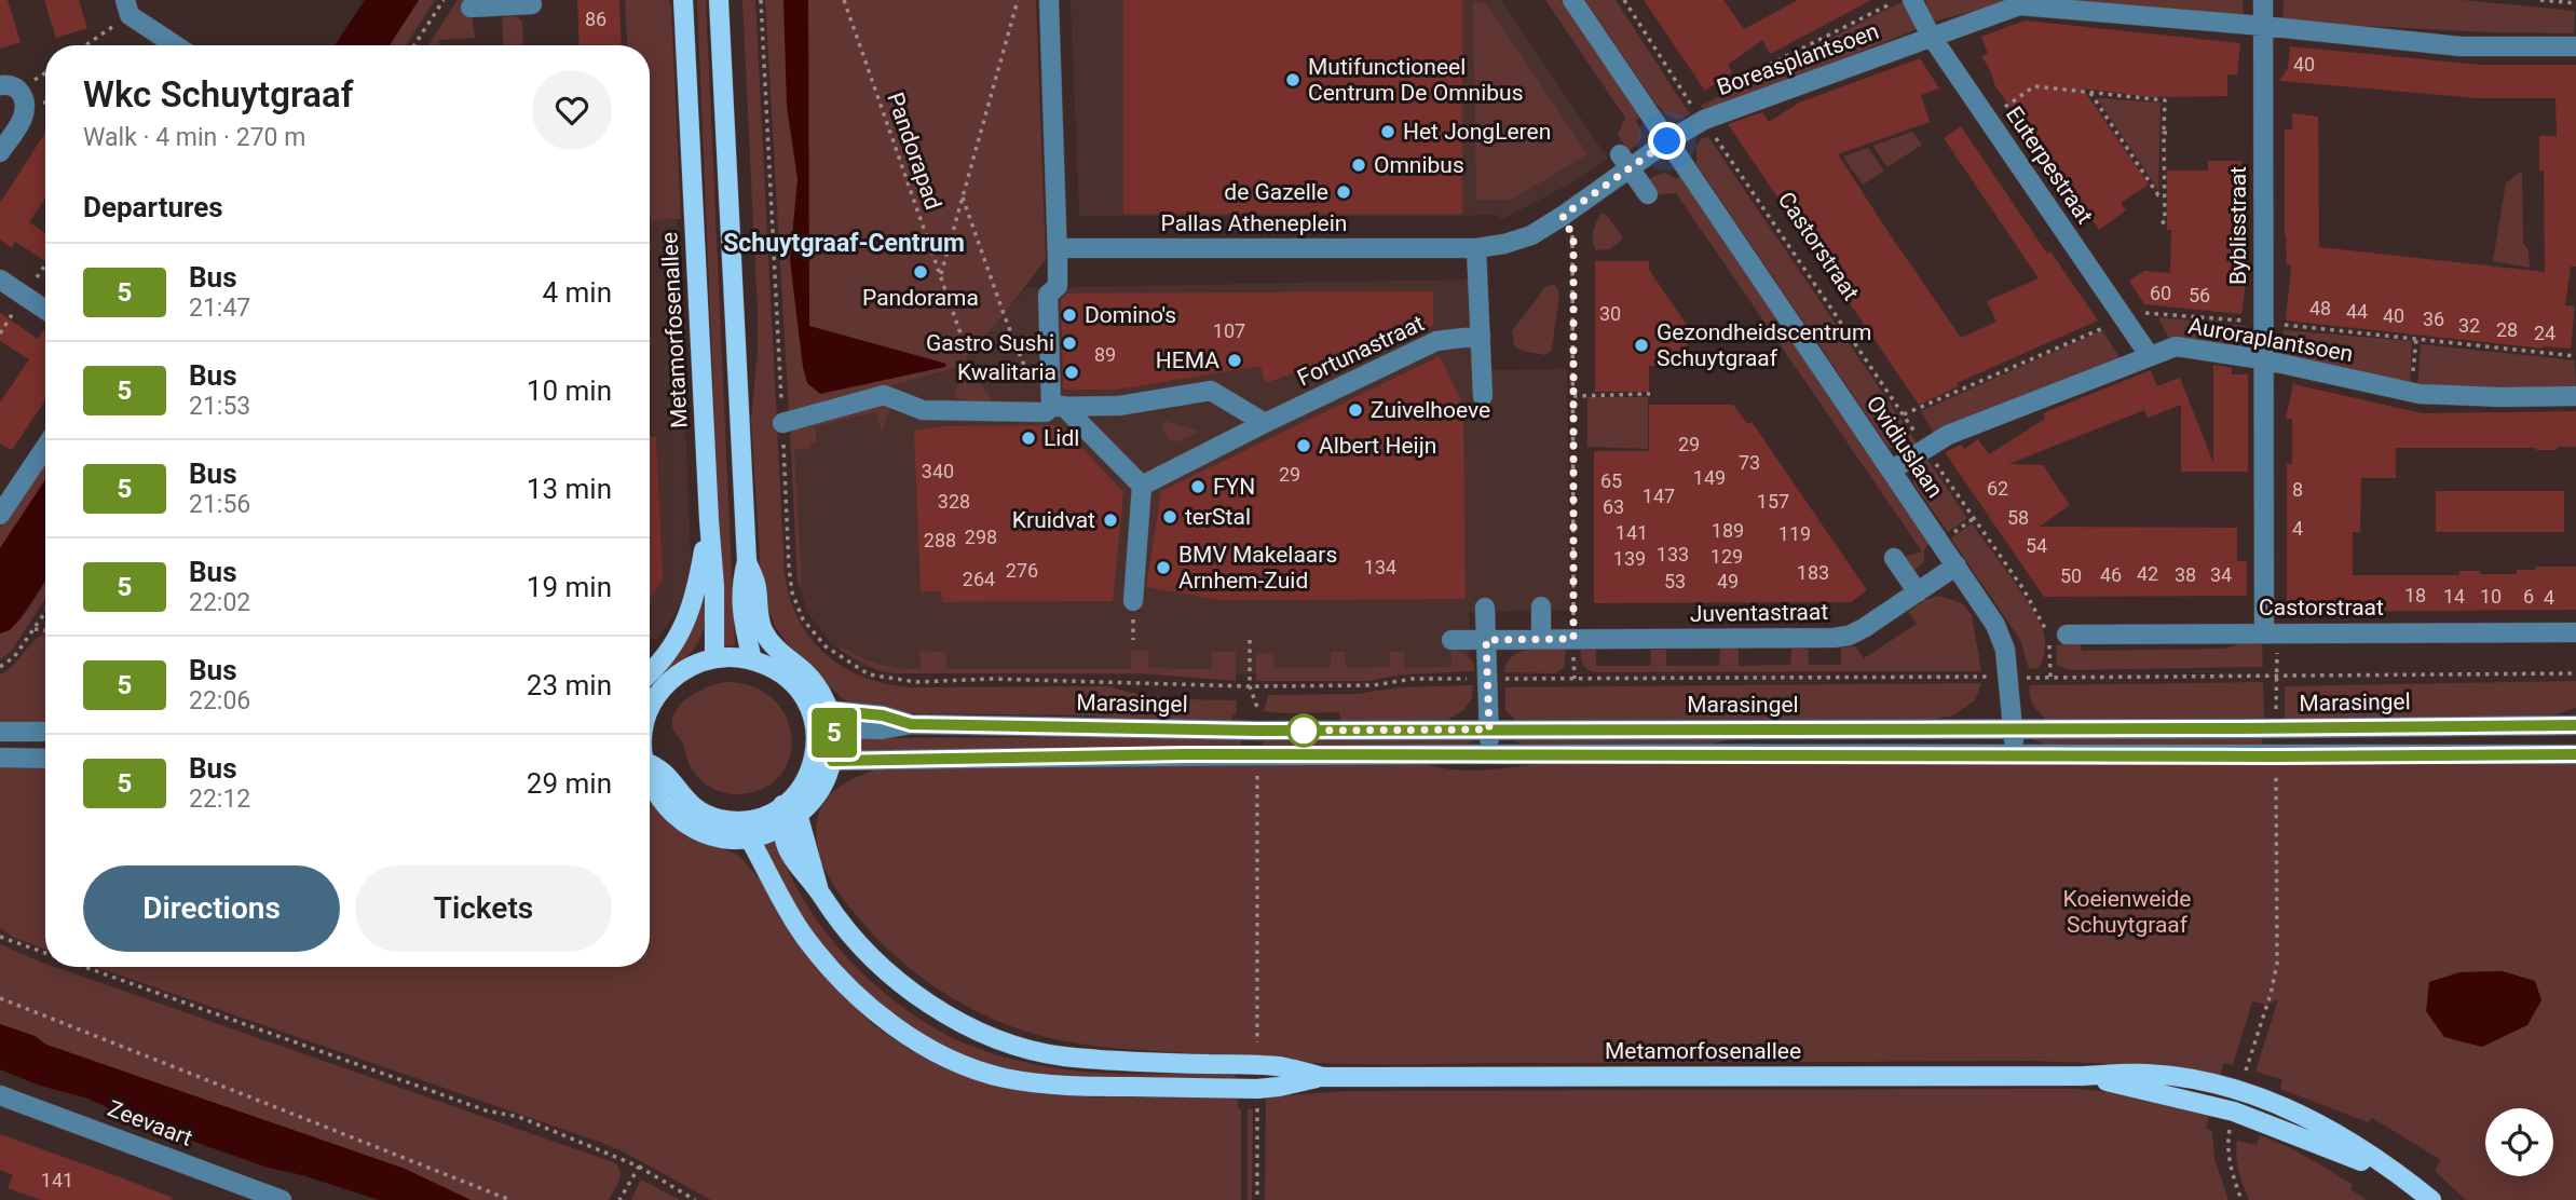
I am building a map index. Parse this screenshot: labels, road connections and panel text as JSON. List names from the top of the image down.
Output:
{
  "streets": {
    "main road": ["Metamorfosenallee"],
    "street": [
      "Boreasplantsoen",
      "Euterpestraat",
      "Pallas Atheneplein",
      "Byblisstraat",
      "Castorstraat",
      "Auroraplantsoen",
      "Fortunastraat",
      "Ovidiuslaan",
      "Juventastraat",
      "Marasingel",
      "Zeevaart"
    ],
    "path": ["Pandorapad"]
  },
  "crossings": [
    ["Boreasplantsoen", "Euterpestraat"],
    ["Boreasplantsoen", "Pallas Atheneplein"],
    ["Boreasplantsoen", "Byblisstraat"],
    ["Boreasplantsoen", "Castorstraat"],
    ["Boreasplantsoen", "Ovidiuslaan"],
    ["Euterpestraat", "Auroraplantsoen"],
    ["Pallas Atheneplein", "Ovidiuslaan"],
    ["Byblisstraat", "Castorstraat"],
    ["Byblisstraat", "Auroraplantsoen"],
    ["Castorstraat", "Auroraplantsoen"],
    ["Auroraplantsoen", "Ovidiuslaan"],
    ["Ovidiuslaan", "Juventastraat"],
    ["Ovidiuslaan", "Marasingel"]
  ],
  "districts": ["Schuytgraaf-Centrum"],
  "parks": ["Koeienweide Schuytgraaf"],
  "places": [
    "Mutifunctioneel Centrum De Omnibus",
    "Het JongLeren",
    "Omnibus",
    "de Gazelle",
    "Pandorama",
    "Domino's",
    "Gastro Sushi",
    "Gezondheidscentrum Schuytgraaf",
    "HEMA",
    "Kwalitaria",
    "Zuivelhoeve",
    "Lidl",
    "Albert Heijn",
    "FYN",
    "terStal",
    "Kruidvat",
    "BMV Makelaars Arnhem-Zuid"
  ],
  "lines": ["bus line 5"],
  "house_numbers": [
    "86",
    "40",
    "60",
    "56",
    "48",
    "44",
    "30",
    "40",
    "36",
    "32",
    "28",
    "107",
    "24",
    "89",
    "29",
    "73",
    "340",
    "29",
    "149",
    "65",
    "62",
    "8",
    "147",
    "328",
    "157",
    "63",
    "58",
    "4",
    "189",
    "141",
    "119",
    "298",
    "288",
    "54",
    "133",
    "129",
    "139",
    "134",
    "276",
    "183",
    "42",
    "46",
    "38",
    "34",
    "50",
    "264",
    "53",
    "49",
    "18",
    "14",
    "10",
    "6",
    "4",
    "141"
  ],
  "page": {
    "on_map": "5",
    "heading": [
      ["Wkc Schuytgraaf", "Walk · 4 min · 270 m"],
      "Departures"
    ],
    "list": [
      {
        "mark": "5",
        "name": "Bus",
        "note": "21:47",
        "value": "4 min"
      },
      {
        "mark": "5",
        "name": "Bus",
        "note": "21:53",
        "value": "10 min"
      },
      {
        "mark": "5",
        "name": "Bus",
        "note": "21:56",
        "value": "13 min"
      },
      {
        "mark": "5",
        "name": "Bus",
        "note": "22:02",
        "value": "19 min"
      },
      {
        "mark": "5",
        "name": "Bus",
        "note": "22:06",
        "value": "23 min"
      },
      {
        "mark": "5",
        "name": "Bus",
        "note": "22:12",
        "value": "29 min"
      }
    ],
    "buttons": ["Directions", "Tickets"]
  }
}
